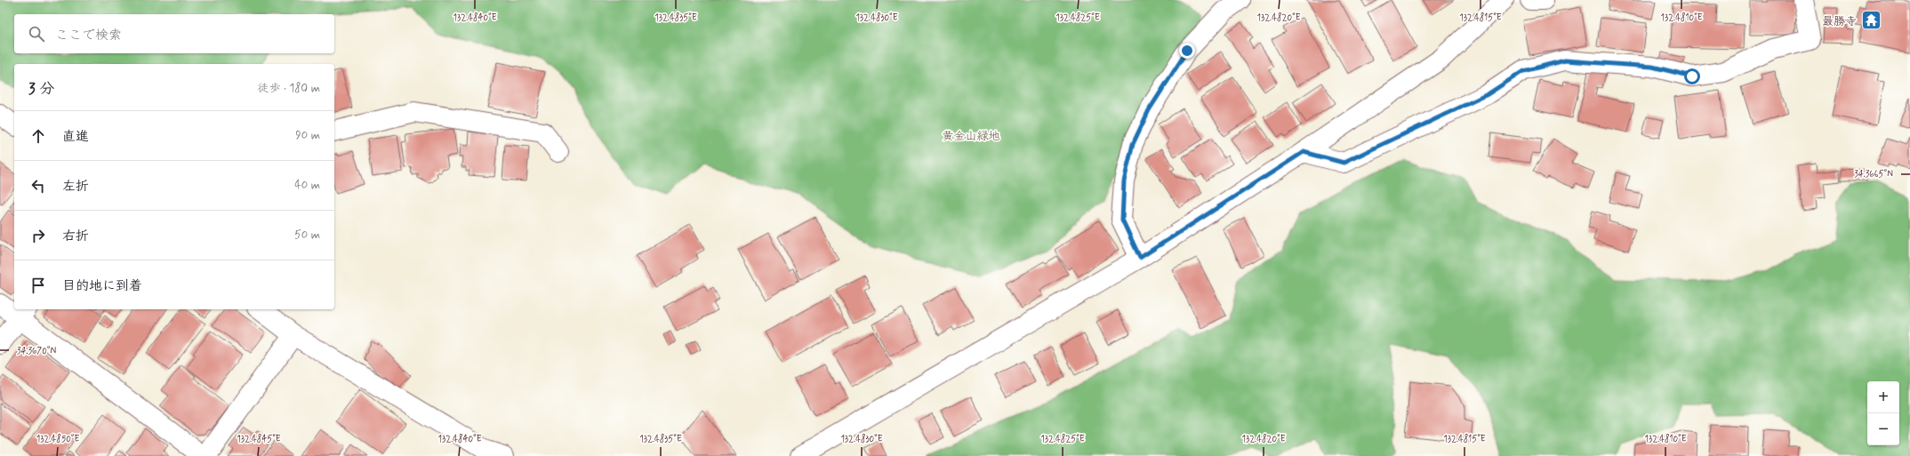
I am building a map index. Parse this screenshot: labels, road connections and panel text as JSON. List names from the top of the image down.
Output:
{
  "parks": ["黄金山緑地"],
  "places": {
    "temple": ["最勝寺"]
  },
  "page": {
    "search": "ここで検索",
    "heading": ["3 分", "徒歩 · 180 m"],
    "list": [
      ["直進", "90 m"],
      ["左折", "40 m"],
      ["右折", "50 m"],
      "目的地に到着"
    ],
    "map_buttons": ["+", "−"]
  },
  "coordinates": [
    "132.4840°E",
    "132.4835°E",
    "132.4830°E",
    "132.4825°E",
    "132.4820°E",
    "132.4815°E",
    "132.4810°E",
    "34.3665°N",
    "34.3670°N",
    "132.4850°E",
    "132.4845°E"
  ]
}
